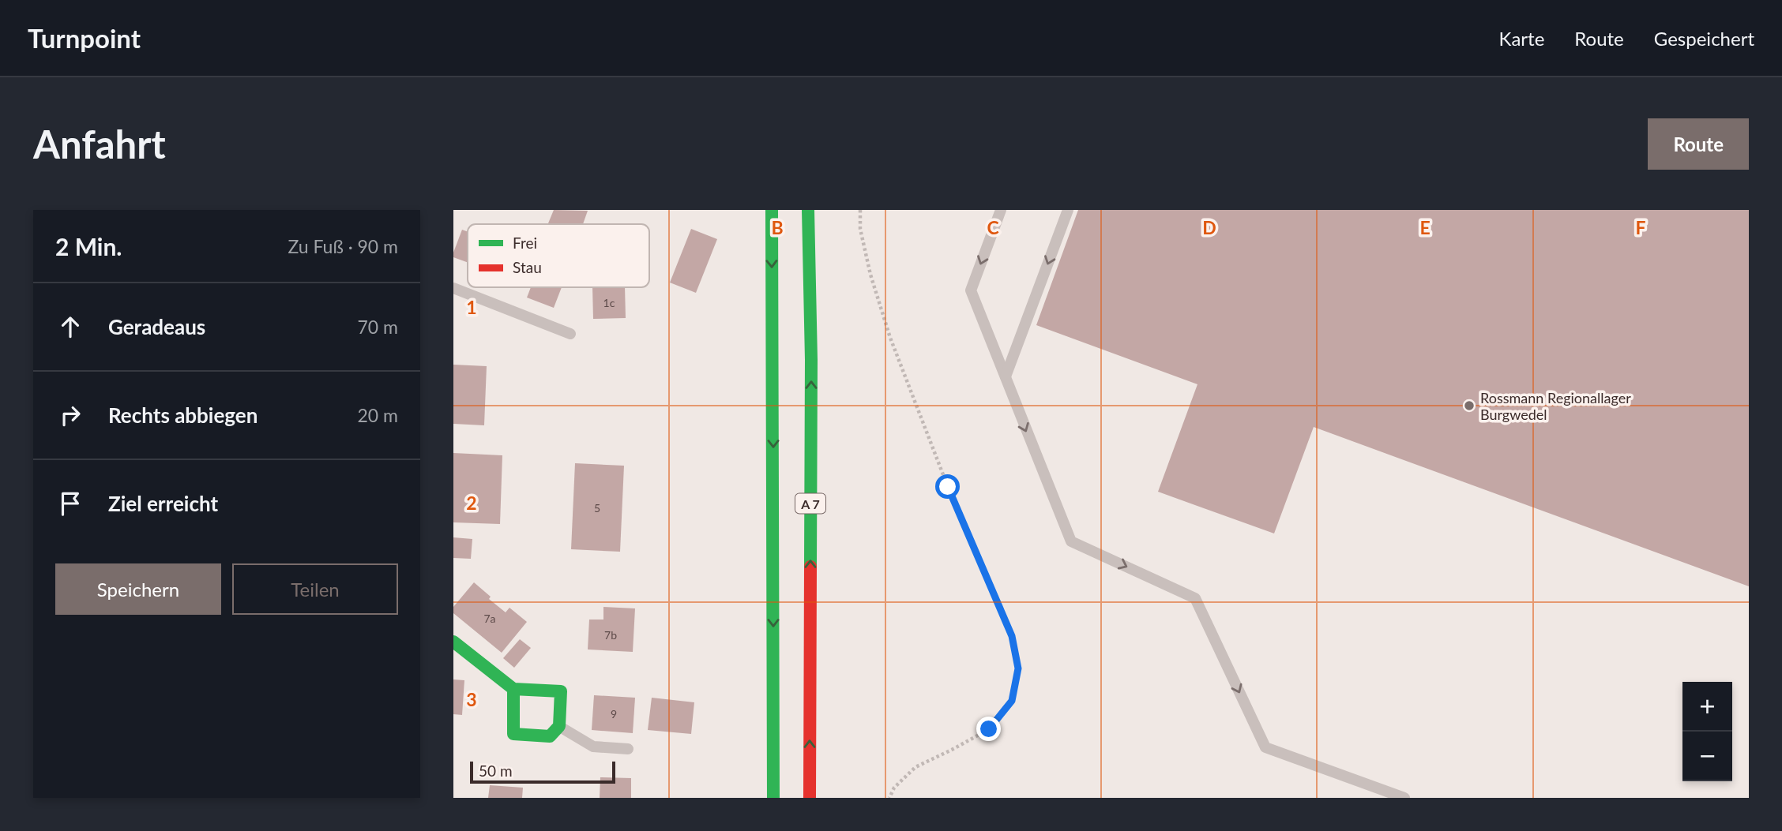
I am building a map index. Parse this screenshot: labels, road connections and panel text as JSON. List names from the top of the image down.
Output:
{
  "streets": {
    "main road": ["A 7"]
  },
  "places": ["Rossmann Regionallager Burgwedel"],
  "house_numbers": [
    "1c",
    "5",
    "7a",
    "7b",
    "9"
  ],
  "legend": ["Frei", "Stau"],
  "scale_bar": "50 m",
  "page": {
    "header": "Turnpoint",
    "nav": ["Karte", "Route", "Gespeichert"],
    "buttons": [
      "Route",
      ["Speichern", "Teilen"]
    ],
    "title": "Anfahrt",
    "heading": ["2 Min.", "Zu Fuß · 90 m"],
    "list": [
      ["Geradeaus", "70 m"],
      ["Rechts abbiegen", "20 m"],
      "Ziel erreicht"
    ],
    "map_buttons": ["+", "−"],
    "scale": "50 m"
  },
  "grid": {
    "columns": [
      "B",
      "C",
      "D",
      "E",
      "F"
    ],
    "rows": ["1", "2", "3"]
  }
}
